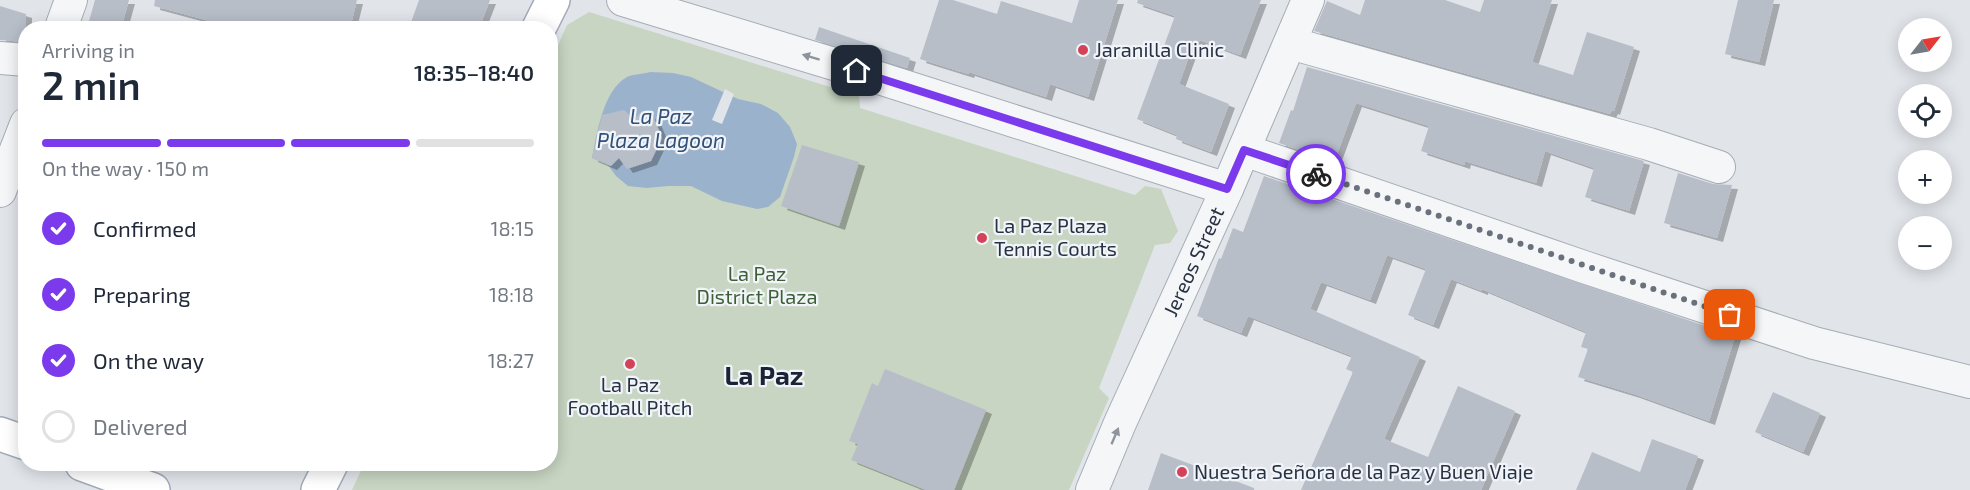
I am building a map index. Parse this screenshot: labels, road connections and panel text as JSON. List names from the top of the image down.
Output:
{
  "streets": {
    "street": ["Jereos Street"]
  },
  "one_way": ["Jereos Street"],
  "districts": ["La Paz"],
  "water": ["La Paz Plaza Lagoon"],
  "parks": ["La Paz District Plaza"],
  "places": [
    "Jaranilla Clinic",
    "La Paz Plaza Tennis Courts",
    "La Paz Football Pitch",
    "Nuestra Señora de la Paz y Buen Viaje"
  ],
  "north": "top right",
  "page": {
    "map_buttons": ["+", "−"],
    "heading": ["2 min", "Arriving in", "18:35–18:40"],
    "bar": "On the way · 150 m",
    "list": [
      ["Confirmed", "18:15"],
      ["Preparing", "18:18"],
      ["On the way", "18:27"],
      "Delivered"
    ]
  }
}
